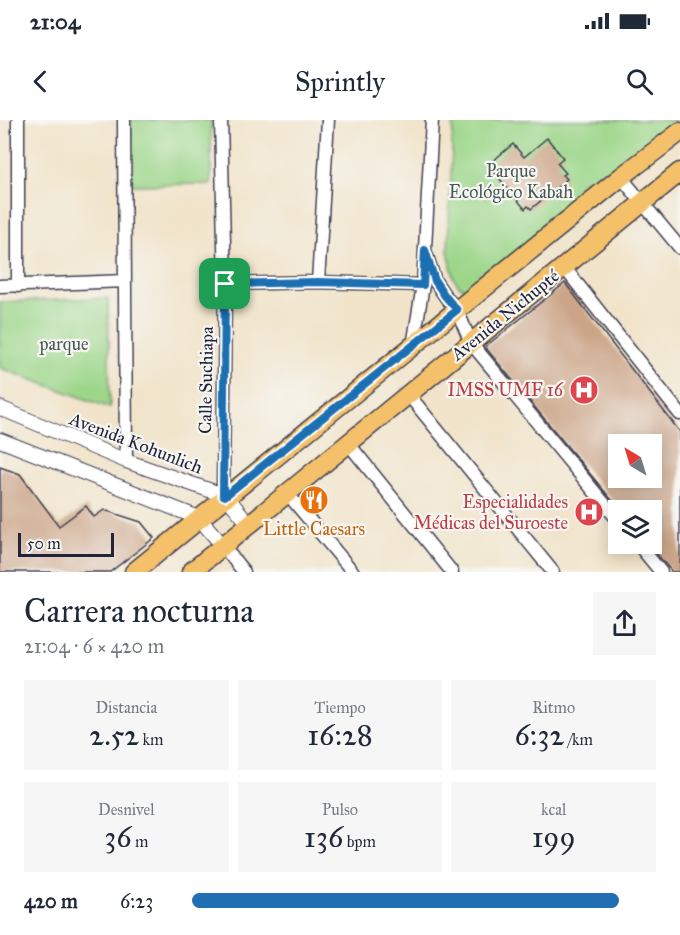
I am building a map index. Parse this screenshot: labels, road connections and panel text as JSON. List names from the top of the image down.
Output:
{
  "streets": {
    "main road": ["Avenida Nichupté"],
    "street": ["Calle Suchiapa", "Avenida Kohunlich"]
  },
  "crossings": [
    ["Avenida Nichupté", "Calle Suchiapa"],
    ["Avenida Nichupté", "Avenida Kohunlich"],
    ["Calle Suchiapa", "Avenida Kohunlich"]
  ],
  "parks": ["Parque Ecológico Kabah", "parque"],
  "places": {
    "hospital": ["IMSS UMF 16", "Especialidades Médicas del Suroeste"],
    "restaurant": ["Little Caesars"]
  },
  "scale_bar": "50 m",
  "north": "top left",
  "page": {
    "status": "21:04",
    "header": "Sprintly",
    "scale": "50 m",
    "heading": ["Carrera nocturna", "21:04 · 6 × 420 m"],
    "stats": [
      ["Distancia", "2.52 km"],
      ["Tiempo", "16:28"],
      ["Ritmo", "6:32 /km"],
      ["Desnivel", "36 m"],
      ["Pulso", "136 bpm"],
      ["kcal", "199"]
    ],
    "list": [
      {
        "name": "420 m",
        "note": "6:23"
      }
    ]
  }
}
